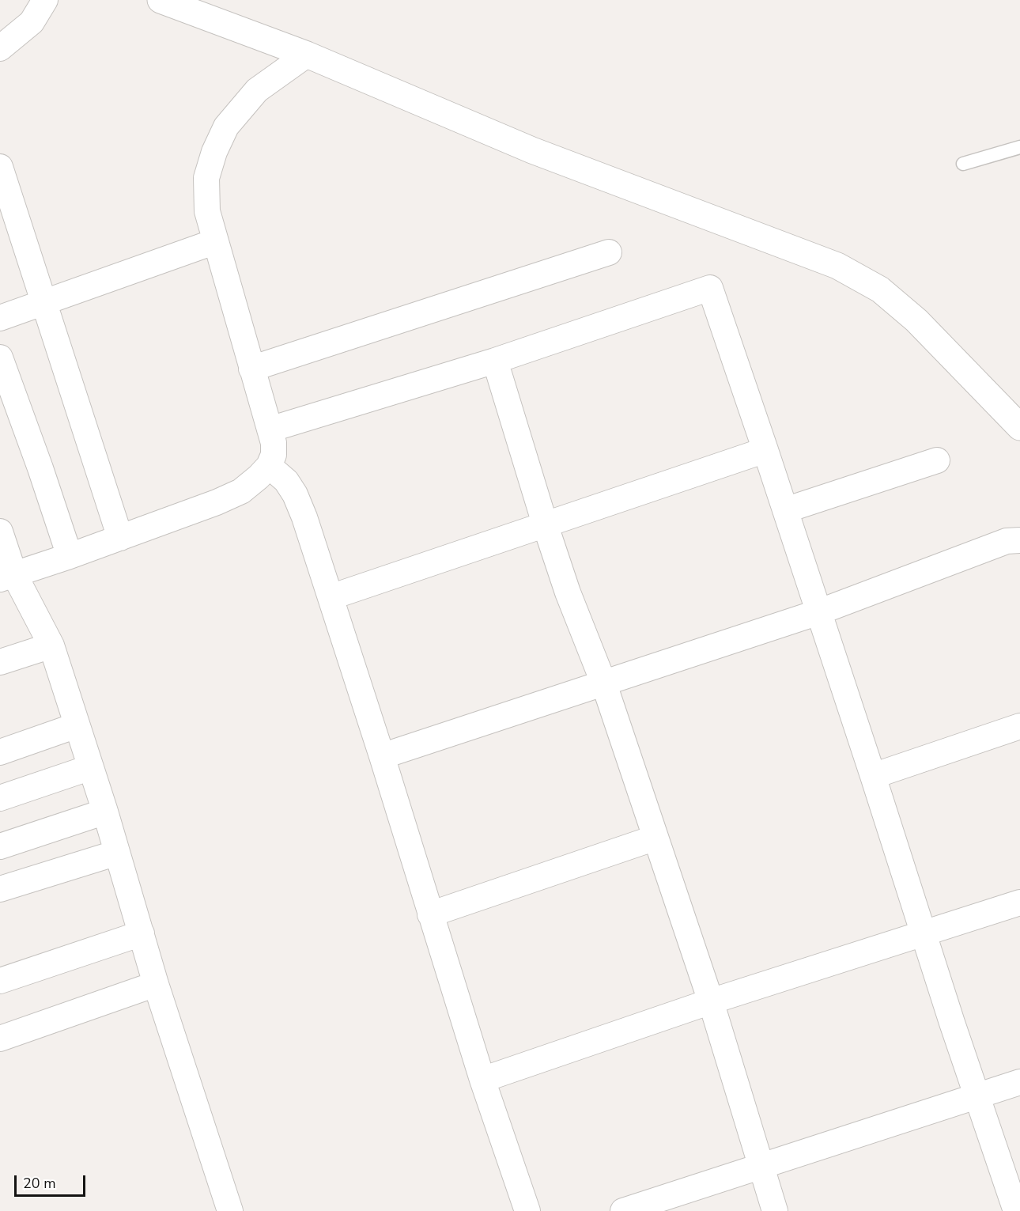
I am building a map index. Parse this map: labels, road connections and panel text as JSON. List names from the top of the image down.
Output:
{
  "scale_bar": "20 m"
}
